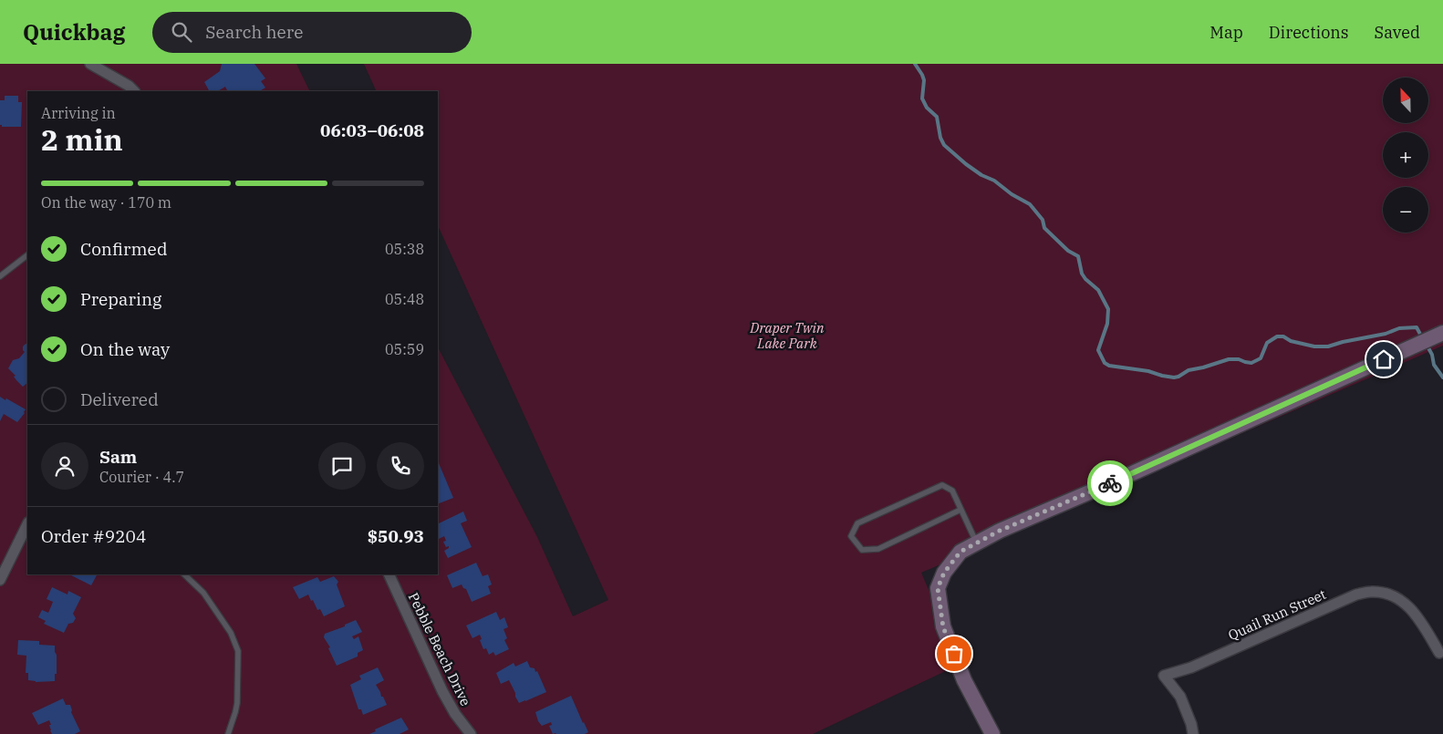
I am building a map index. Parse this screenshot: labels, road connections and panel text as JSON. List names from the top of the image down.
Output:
{
  "streets": {
    "street": ["Quail Run Street", "Pebble Beach Drive"]
  },
  "parks": ["Draper Twin Lake Park"],
  "north": "top",
  "page": {
    "header": "Quickbag",
    "search": "Search here",
    "nav": ["Map", "Directions", "Saved"],
    "map_buttons": ["+", "−"],
    "heading": ["2 min", "Arriving in", "06:03–06:08"],
    "panel": [
      "Sam",
      "Courier · 4.7",
      "Order #9204",
      "$50.93"
    ],
    "bar": "On the way · 170 m",
    "list": [
      ["Confirmed", "05:38"],
      ["Preparing", "05:48"],
      ["On the way", "05:59"],
      "Delivered"
    ]
  }
}
